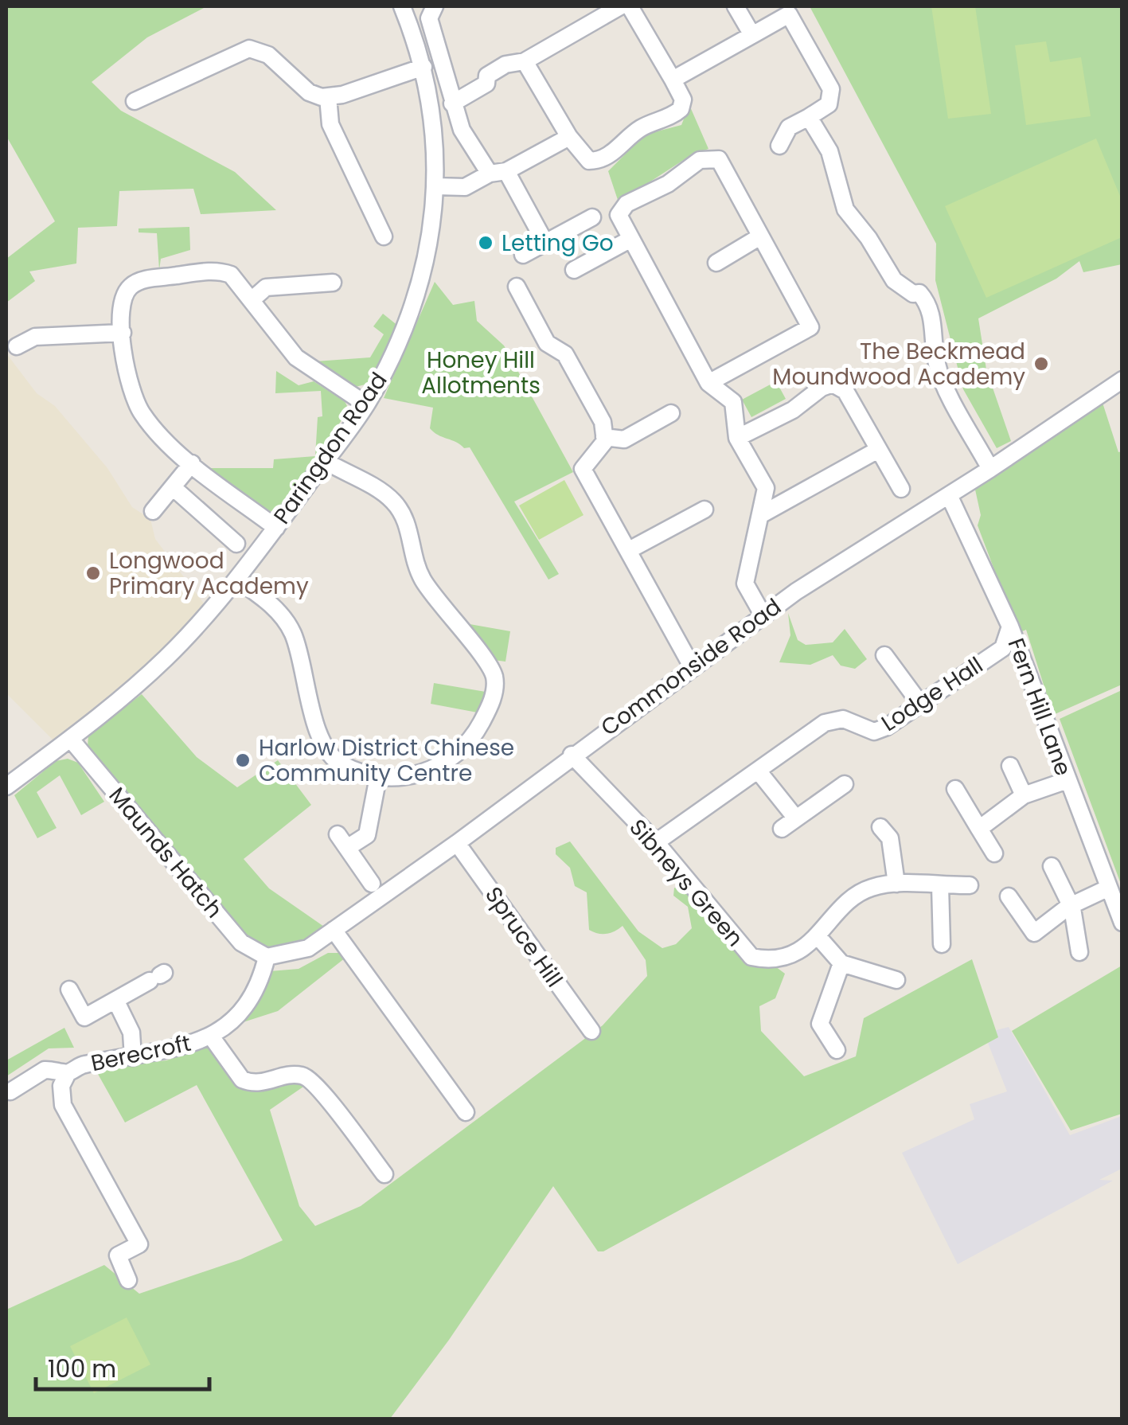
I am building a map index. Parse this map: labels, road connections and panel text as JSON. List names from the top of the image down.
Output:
{
  "streets": {
    "street": [
      "Paringdon Road",
      "Commonside Road",
      "Lodge Hall",
      "Fern Hill Lane",
      "Maunds Hatch",
      "Sibneys Green",
      "Spruce Hill",
      "Berecroft"
    ]
  },
  "crossings": [
    ["Paringdon Road", "Maunds Hatch"],
    ["Commonside Road", "Fern Hill Lane"],
    ["Commonside Road", "Maunds Hatch"],
    ["Commonside Road", "Sibneys Green"],
    ["Commonside Road", "Spruce Hill"],
    ["Commonside Road", "Berecroft"],
    ["Lodge Hall", "Fern Hill Lane"],
    ["Lodge Hall", "Sibneys Green"],
    ["Maunds Hatch", "Berecroft"]
  ],
  "parks": ["Honey Hill Allotments"],
  "places": [
    "Letting Go",
    "The Beckmead Moundwood Academy",
    "Longwood Primary Academy",
    "Harlow District Chinese Community Centre"
  ],
  "scale_bar": "100 m"
}
